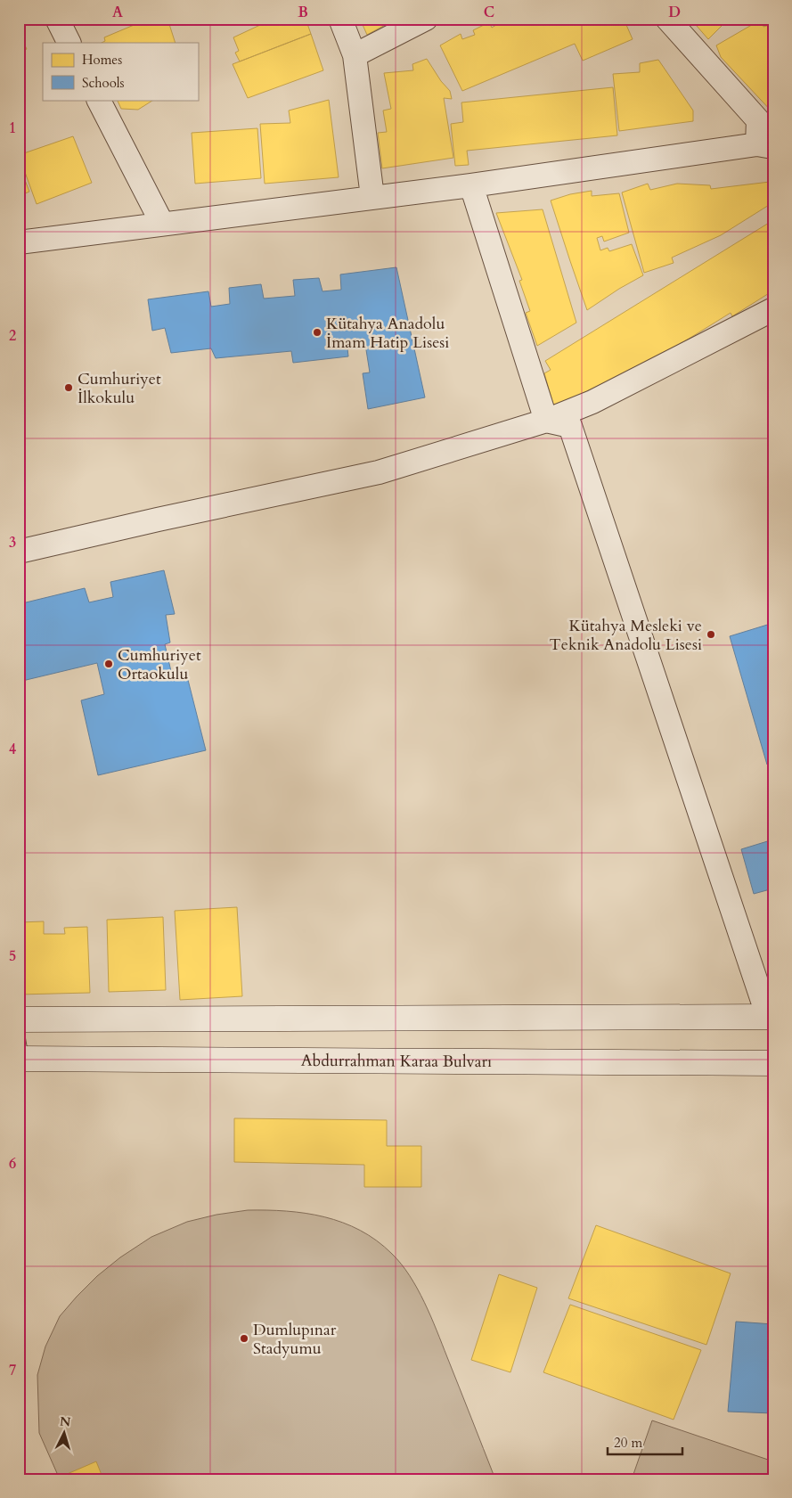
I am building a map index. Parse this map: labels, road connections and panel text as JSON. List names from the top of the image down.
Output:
{
  "streets": {
    "main road": ["Abdurrahman Karaa Bulvarı"]
  },
  "places": [
    "Kütahya Anadolu İmam Hatip Lisesi",
    "Cumhuriyet İlkokulu",
    "Kütahya Mesleki ve Teknik Anadolu Lisesi",
    "Cumhuriyet Ortaokulu",
    "Dumlupınar Stadyumu"
  ],
  "legend": ["Homes", "Schools"],
  "scale_bar": "20 m",
  "north": "top",
  "grid": {
    "columns": [
      "A",
      "B",
      "C",
      "D"
    ],
    "rows": [
      "1",
      "2",
      "3",
      "4",
      "5",
      "6",
      "7"
    ]
  }
}
